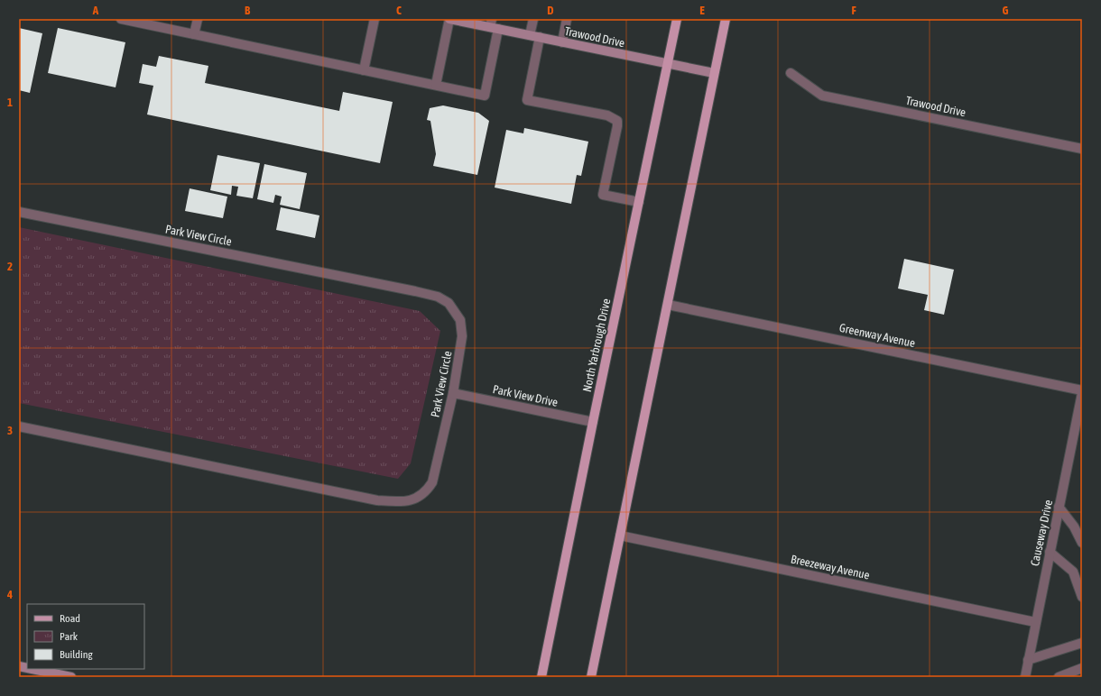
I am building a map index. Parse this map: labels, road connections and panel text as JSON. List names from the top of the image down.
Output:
{
  "streets": {
    "main road": ["North Yarbrough Drive"],
    "street": [
      "Trawood Drive",
      "Park View Circle",
      "Greenway Avenue",
      "Park View Drive",
      "Causeway Drive",
      "Breezeway Avenue"
    ]
  },
  "crossings": [
    ["Trawood Drive", "North Yarbrough Drive"],
    ["Park View Circle", "Park View Drive"],
    ["North Yarbrough Drive", "Park View Drive"],
    ["Causeway Drive", "Breezeway Avenue"]
  ],
  "legend": ["Road", "Park", "Building"],
  "grid": {
    "columns": [
      "A",
      "B",
      "C",
      "D",
      "E",
      "F",
      "G"
    ],
    "rows": [
      "1",
      "2",
      "3",
      "4"
    ]
  }
}
